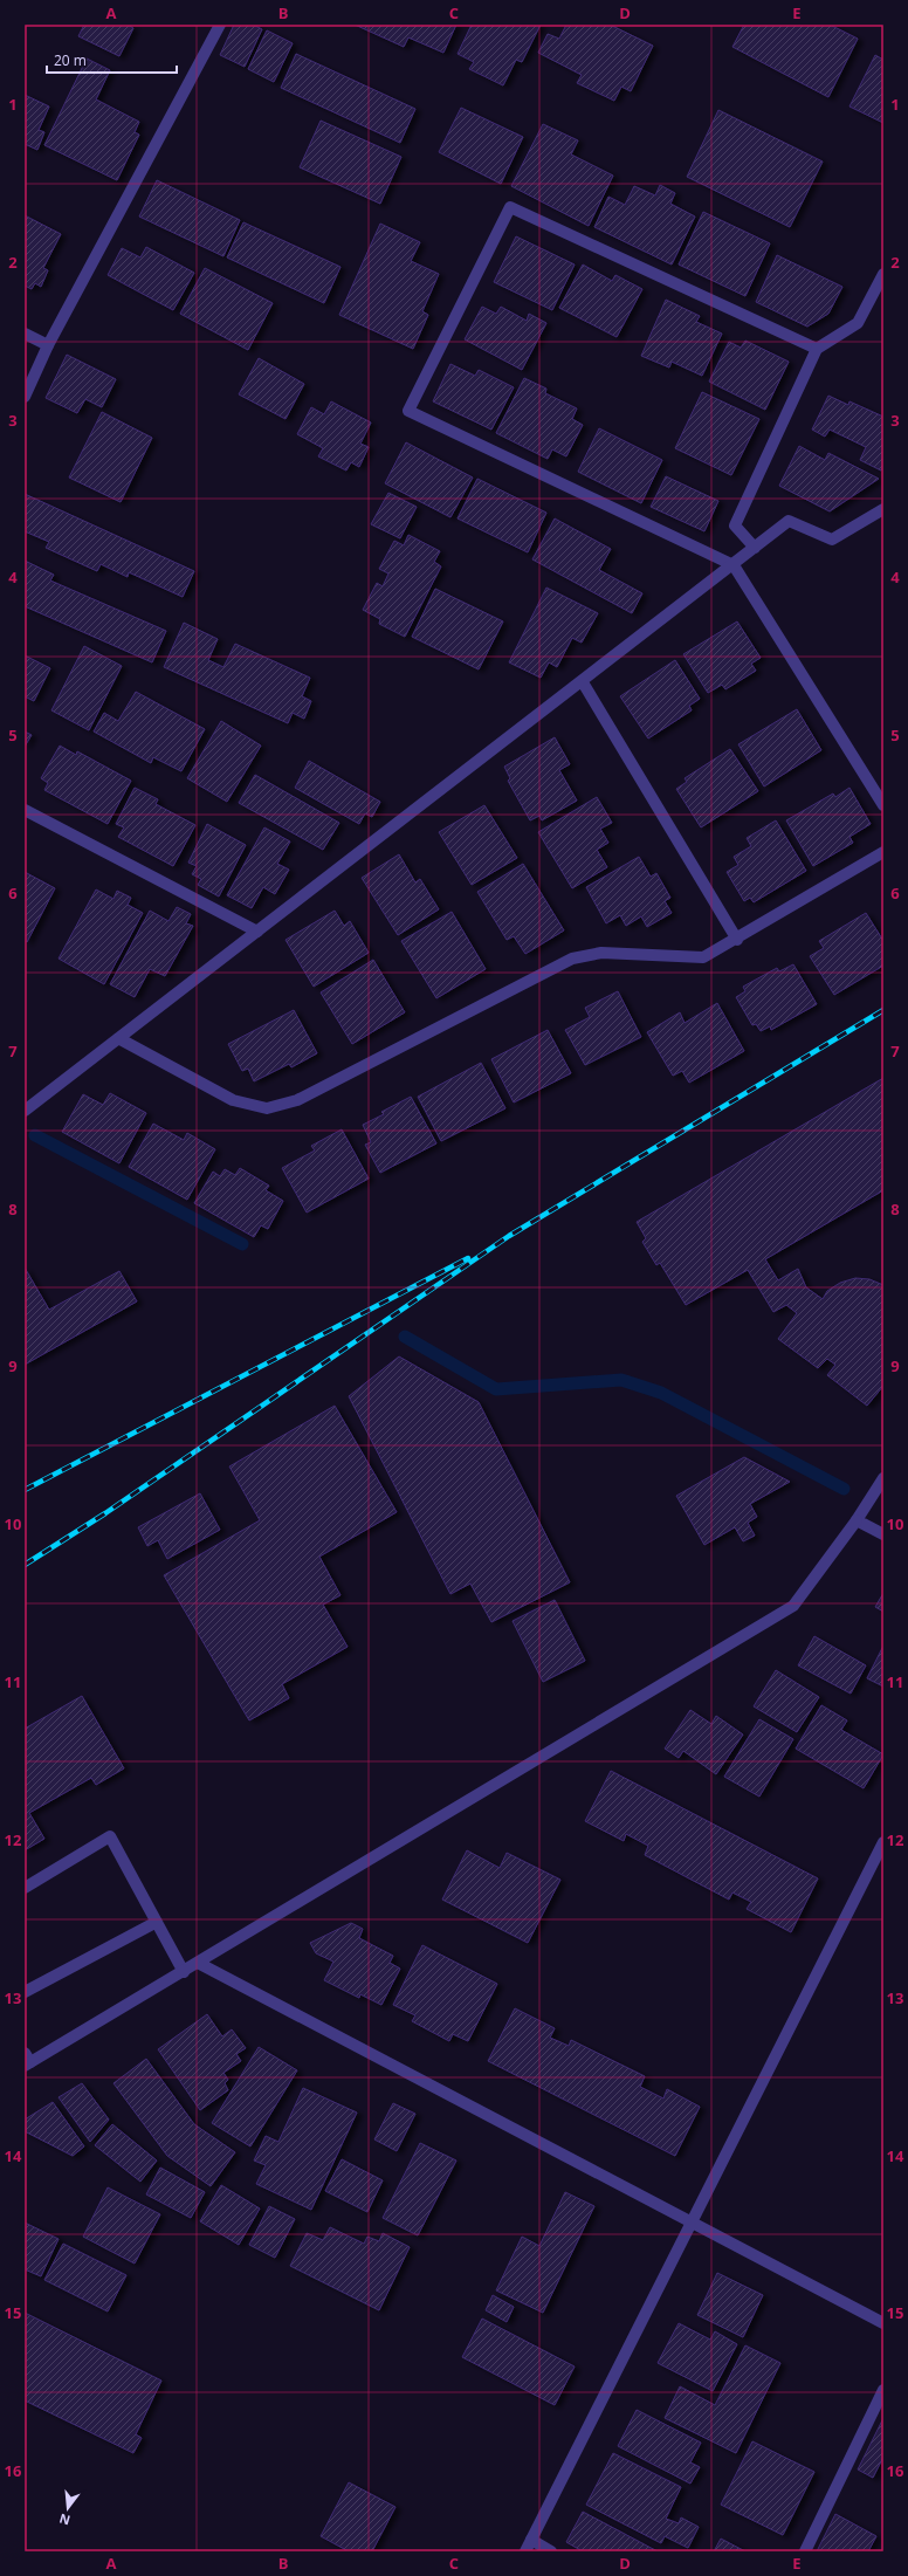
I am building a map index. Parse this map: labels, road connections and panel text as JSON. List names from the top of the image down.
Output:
{
  "scale_bar": "20 m",
  "north": "bottom",
  "grid": {
    "columns": [
      "A",
      "B",
      "C",
      "D",
      "E"
    ],
    "rows": [
      "1",
      "2",
      "3",
      "4",
      "5",
      "6",
      "7",
      "8",
      "9",
      "10",
      "11",
      "12",
      "13",
      "14",
      "15",
      "16"
    ]
  }
}
